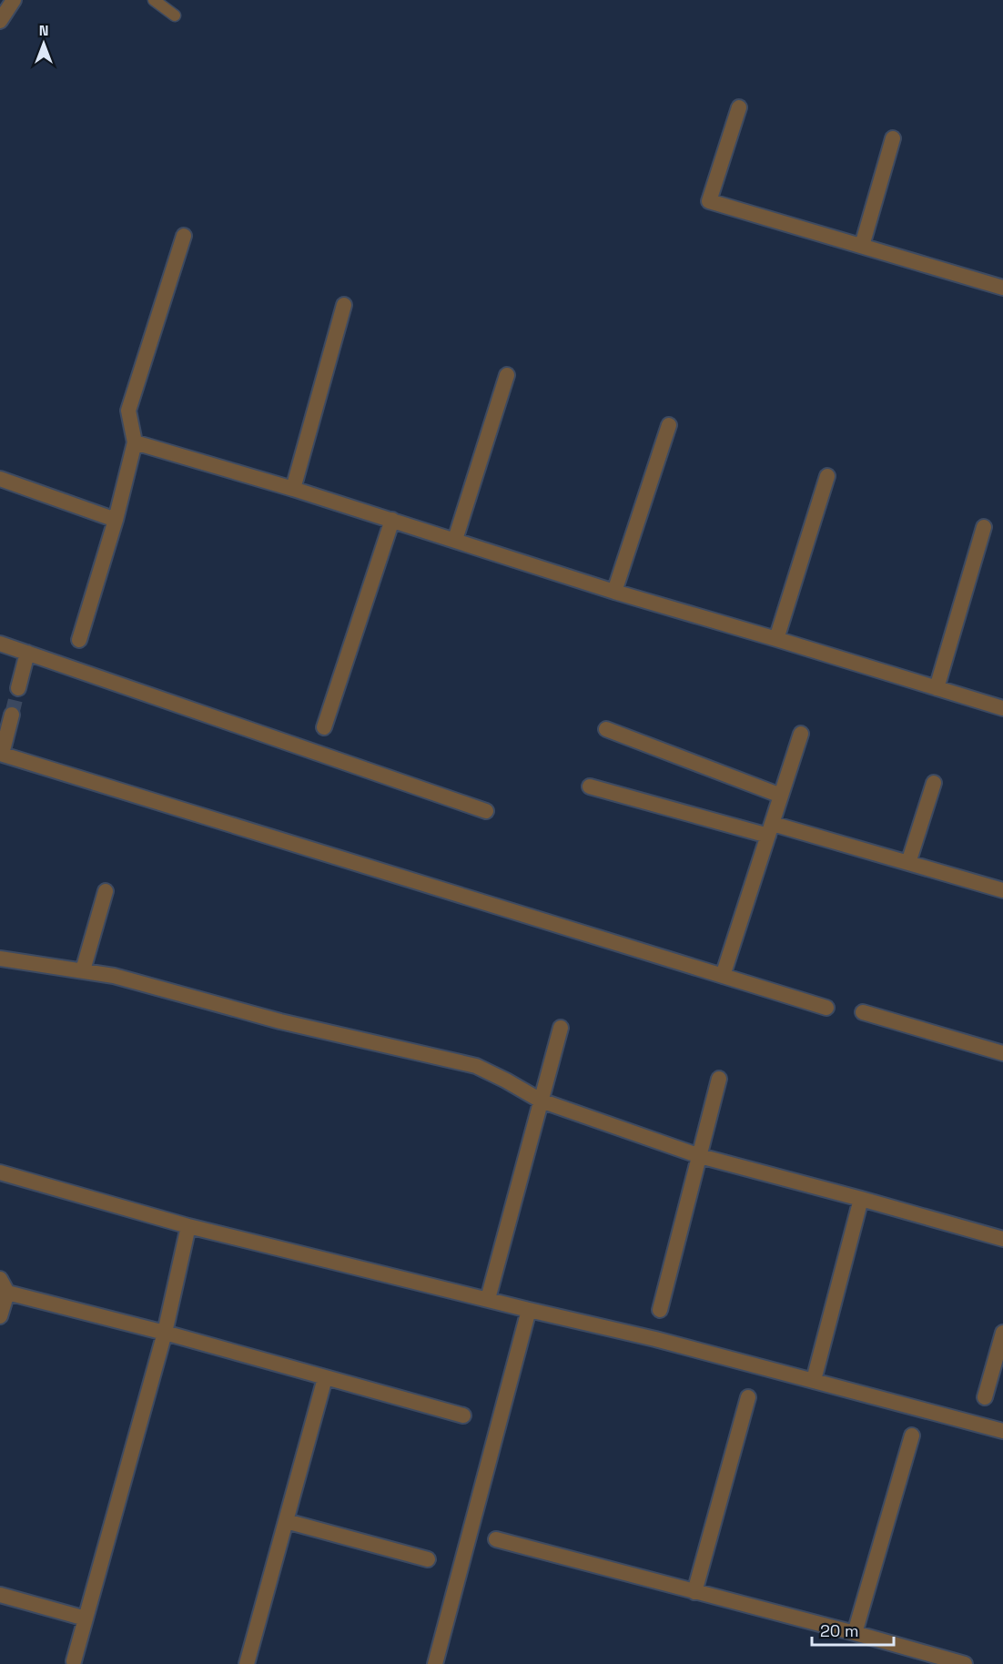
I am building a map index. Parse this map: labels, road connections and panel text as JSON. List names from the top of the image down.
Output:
{
  "scale_bar": "20 m",
  "north": "top"
}
